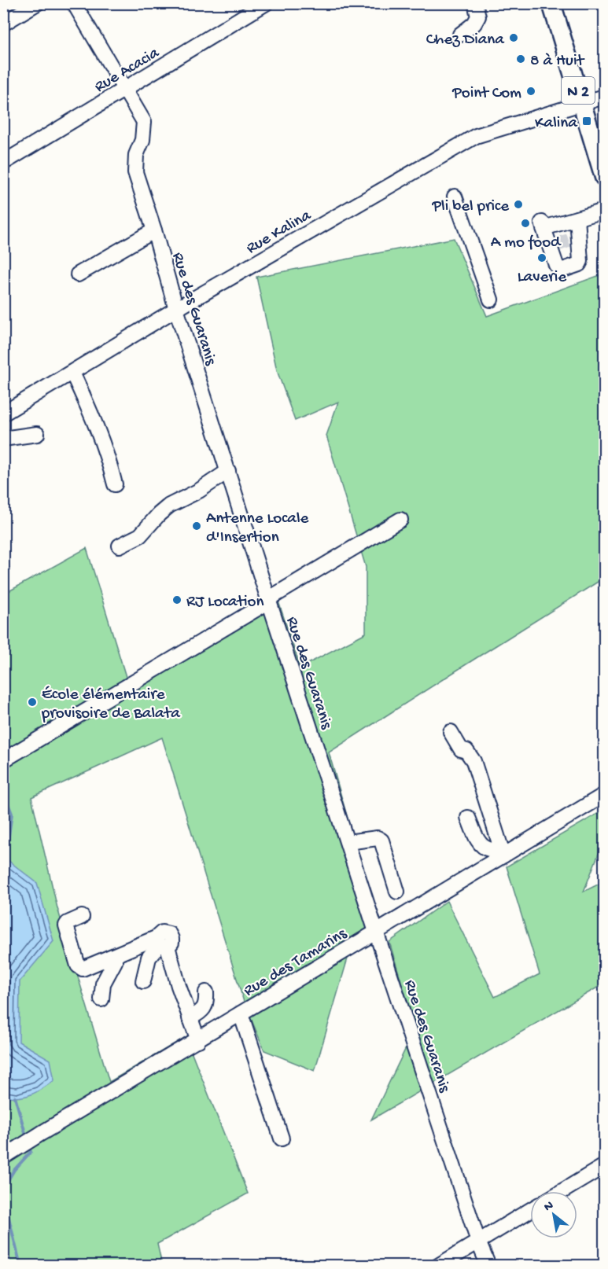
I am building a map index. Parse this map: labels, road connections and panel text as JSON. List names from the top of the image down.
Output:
{
  "streets": {
    "main road": ["N 2"],
    "street": [
      "Rue Acacia",
      "Rue Kalina",
      "Rue des Guaranis",
      "Rue des Tamarins"
    ]
  },
  "crossings": [
    ["Rue Acacia", "Rue des Guaranis"],
    ["N 2", "Rue Kalina"],
    ["Rue Kalina", "Rue des Guaranis"],
    ["Rue des Guaranis", "Rue des Tamarins"]
  ],
  "places": {
    "other": [
      "Chez Diana",
      "8 à Huit",
      "Point Com",
      "Pli bel price",
      "A mo food",
      "Laverie",
      "Antenne Locale d'Insertion",
      "RJ Location",
      "École élémentaire provisoire de Balata"
    ],
    "transit": ["Kalina"]
  },
  "north": "top left"
}
